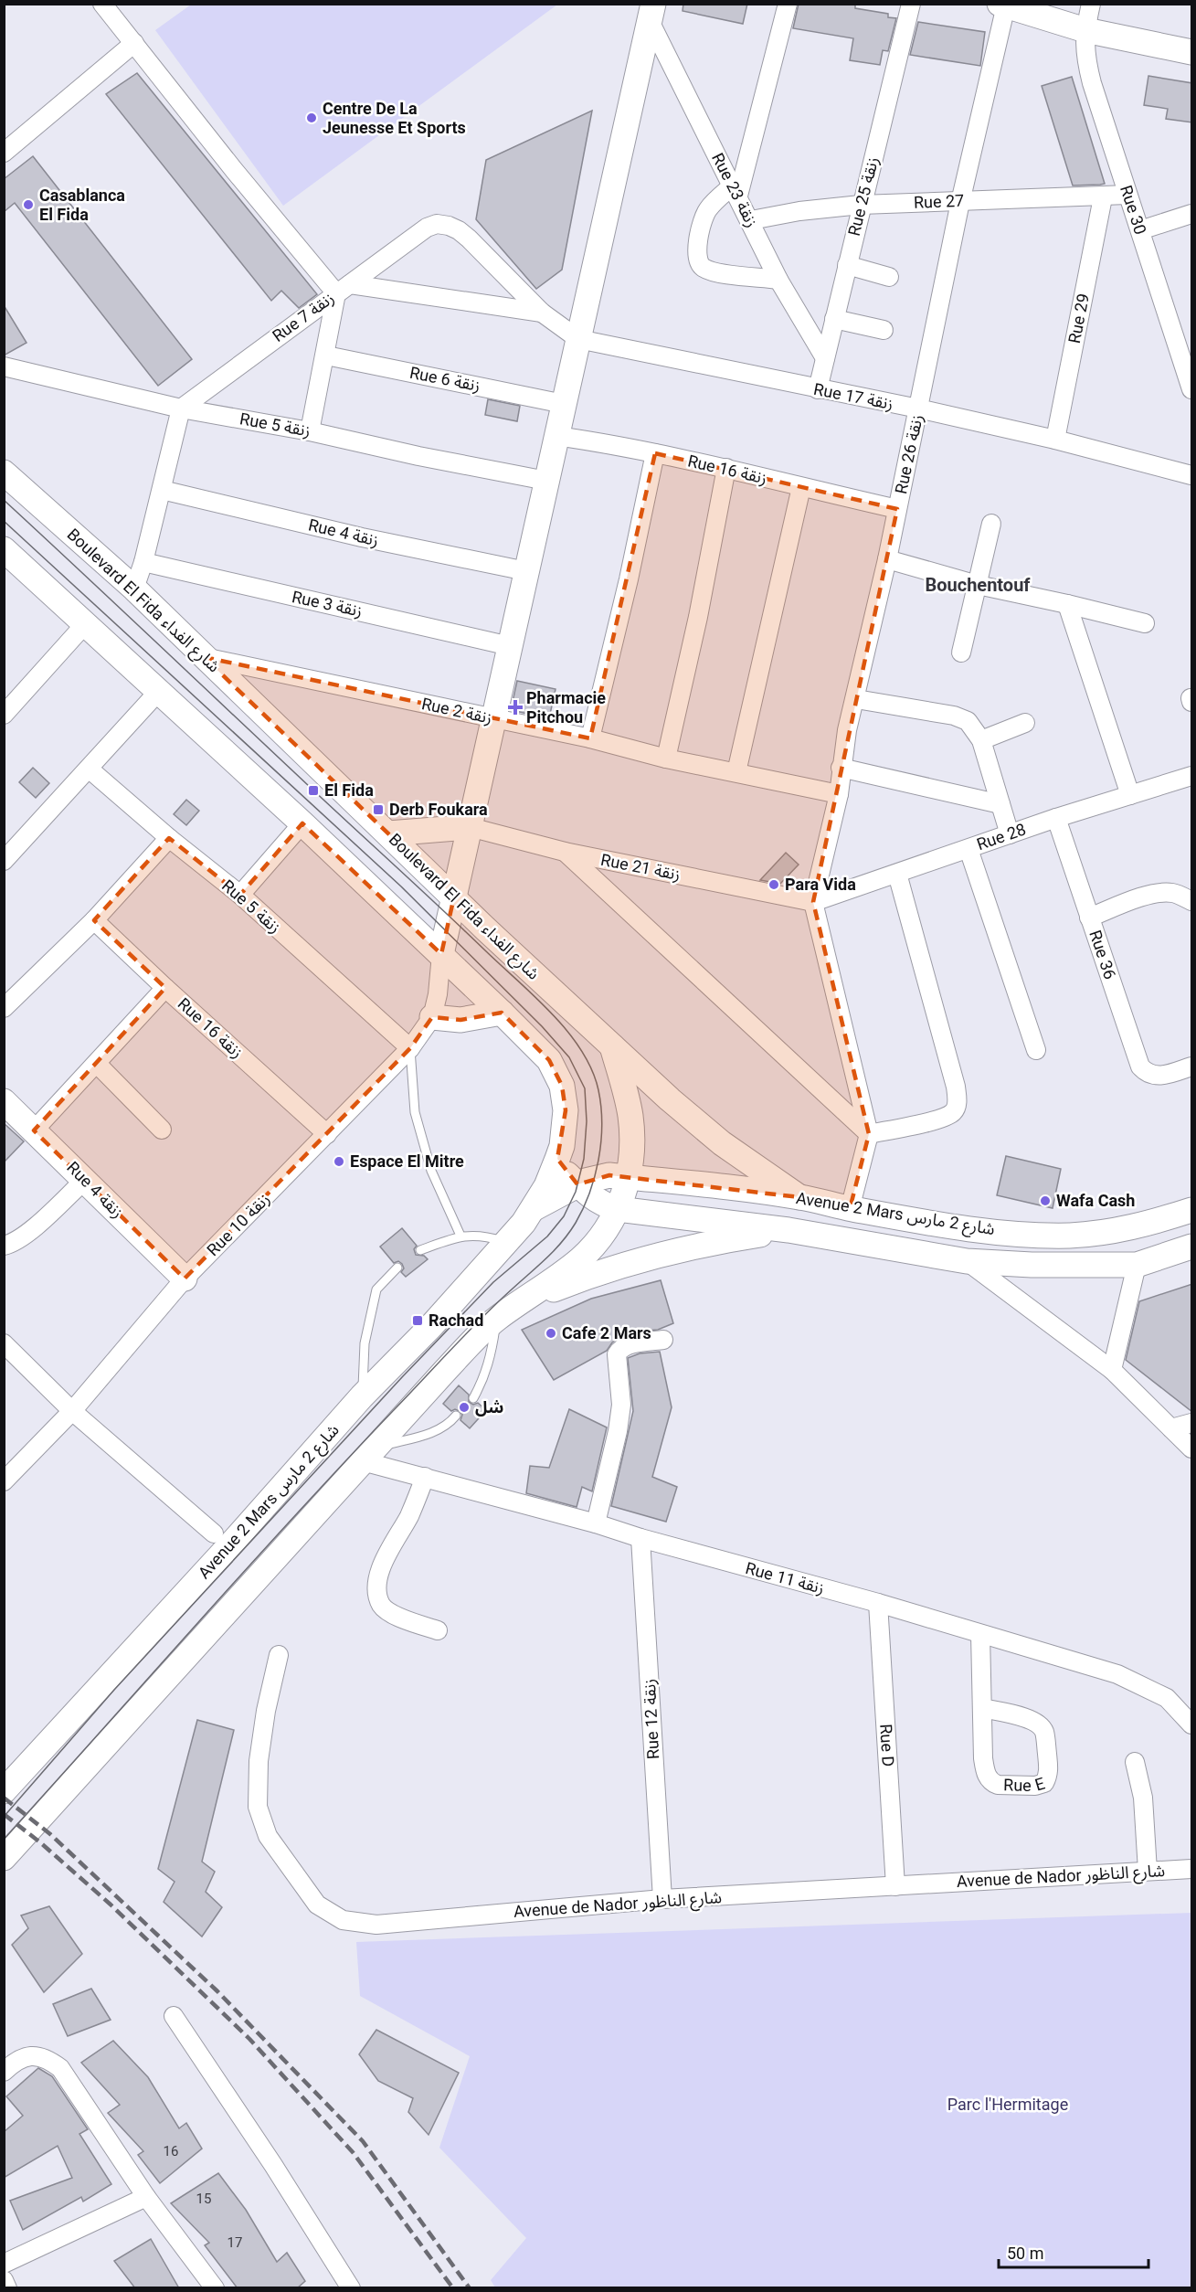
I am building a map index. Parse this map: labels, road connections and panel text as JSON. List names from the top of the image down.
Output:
{
  "streets": {
    "main road": ["Rue 4 زنقة", "Boulevard El Fida شارع الفداء", "Avenue 2 Mars شارع 2 مارس"],
    "street": [
      "Rue 23 زنقة",
      "Rue 25 زنقة",
      "Rue 27",
      "Rue 30",
      "Rue 7 زنقة",
      "Rue 29",
      "Rue 6 زنقة",
      "Rue 17 زنقة",
      "Rue 5 زنقة",
      "Rue 26 زنقة",
      "Rue 16 زنقة",
      "Rue 3 زنقة",
      "Rue 2 زنقة",
      "Rue 28",
      "Rue 21 زنقة",
      "Rue 36",
      "Rue 10 زنقة",
      "Rue 11 زنقة",
      "Rue 12 زنقة",
      "Rue D",
      "Rue E",
      "Avenue de Nador شارع الناظور"
    ]
  },
  "crossings": [
    ["Rue 23 زنقة", "Rue 25 زنقة"],
    ["Rue 23 زنقة", "Rue 27"],
    ["Rue 25 زنقة", "Rue 27"],
    ["Rue 25 زنقة", "Rue 17 زنقة"],
    ["Rue 27", "Rue 30"],
    ["Rue 27", "Rue 29"],
    ["Rue 27", "Rue 26 زنقة"],
    ["Rue 7 زنقة", "Rue 5 زنقة"],
    ["Rue 29", "Rue 17 زنقة"],
    ["Rue 17 زنقة", "Rue 26 زنقة"],
    ["Rue 5 زنقة", "Rue 10 زنقة"],
    ["Rue 26 زنقة", "Rue 16 زنقة"],
    ["Rue 26 زنقة", "Rue 2 زنقة"],
    ["Rue 26 زنقة", "Rue 28"],
    ["Rue 26 زنقة", "Rue 21 زنقة"],
    ["Rue 16 زنقة", "Rue 10 زنقة"],
    ["Rue 4 زنقة", "Rue 10 زنقة"],
    ["Boulevard El Fida شارع الفداء", "Rue 2 زنقة"],
    ["Boulevard El Fida شارع الفداء", "Avenue 2 Mars شارع 2 مارس"],
    ["Rue 28", "Rue 21 زنقة"],
    ["Rue 28", "Rue 36"],
    ["Rue 11 زنقة", "Rue 12 زنقة"],
    ["Rue 11 زنقة", "Rue D"],
    ["Rue 11 زنقة", "Rue E"],
    ["Rue 12 زنقة", "Avenue de Nador شارع الناظور"],
    ["Rue D", "Avenue de Nador شارع الناظور"]
  ],
  "districts": ["Bouchentouf"],
  "parks": ["Parc l'Hermitage"],
  "places": {
    "other": [
      "Centre De La Jeunesse Et Sports",
      "Casablanca El Fida",
      "Para Vida",
      "Espace El Mitre",
      "Wafa Cash",
      "Cafe 2 Mars",
      "شل"
    ],
    "health": ["Pharmacie Pitchou"],
    "transit": ["El Fida", "Derb Foukara", "Rachad"]
  },
  "house_numbers": ["16", "15", "17"],
  "scale_bar": "50 m"
}
